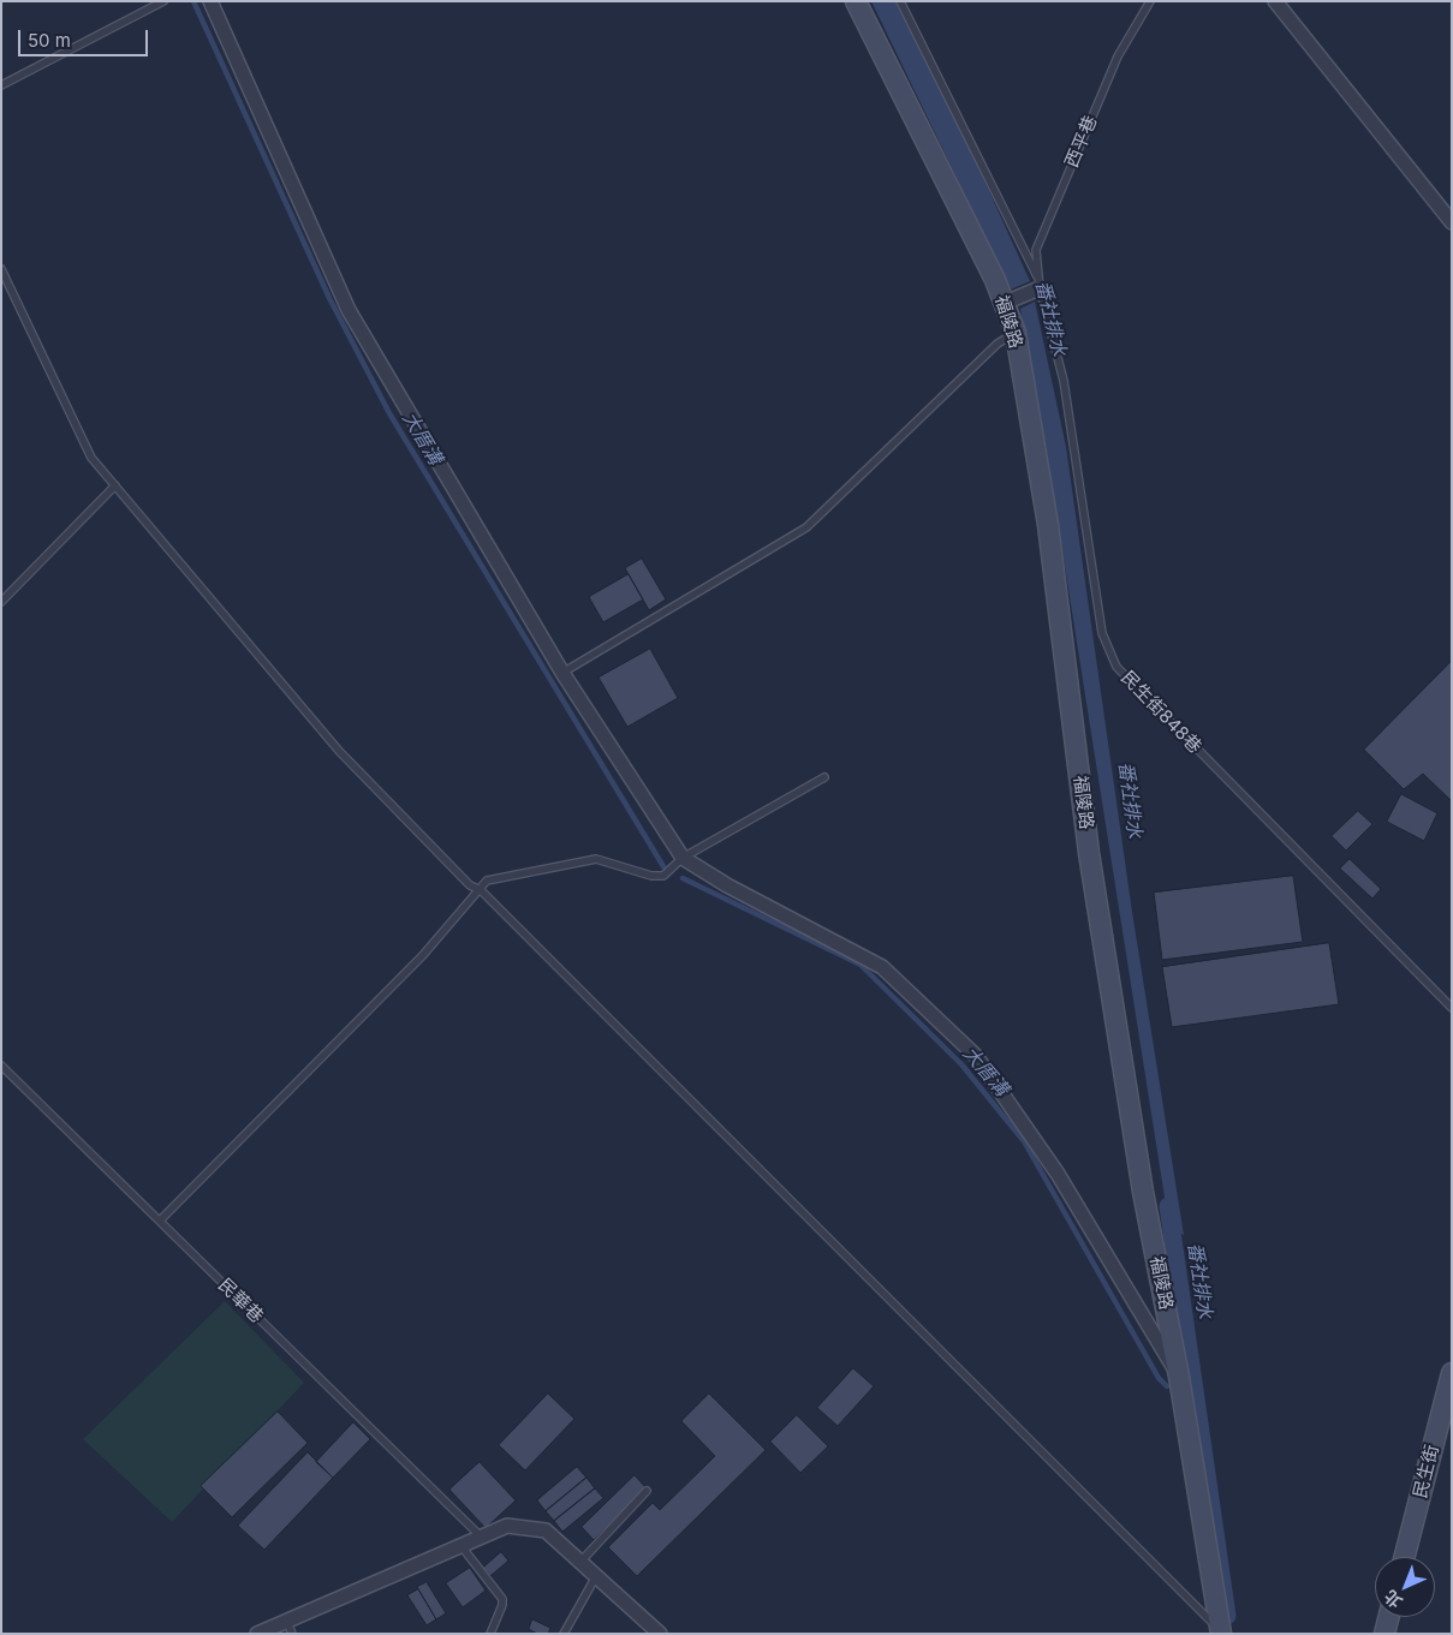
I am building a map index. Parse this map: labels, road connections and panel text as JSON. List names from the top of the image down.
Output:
{
  "streets": {
    "street": ["福陵路", "民生街"],
    "lane": ["西平巷", "民生街848巷", "民華巷"]
  },
  "crossings": [
    ["西平巷", "民生街848巷"]
  ],
  "water": ["番社排水", "大厝溝"],
  "scale_bar": "50 m",
  "north": "bottom left"
}
